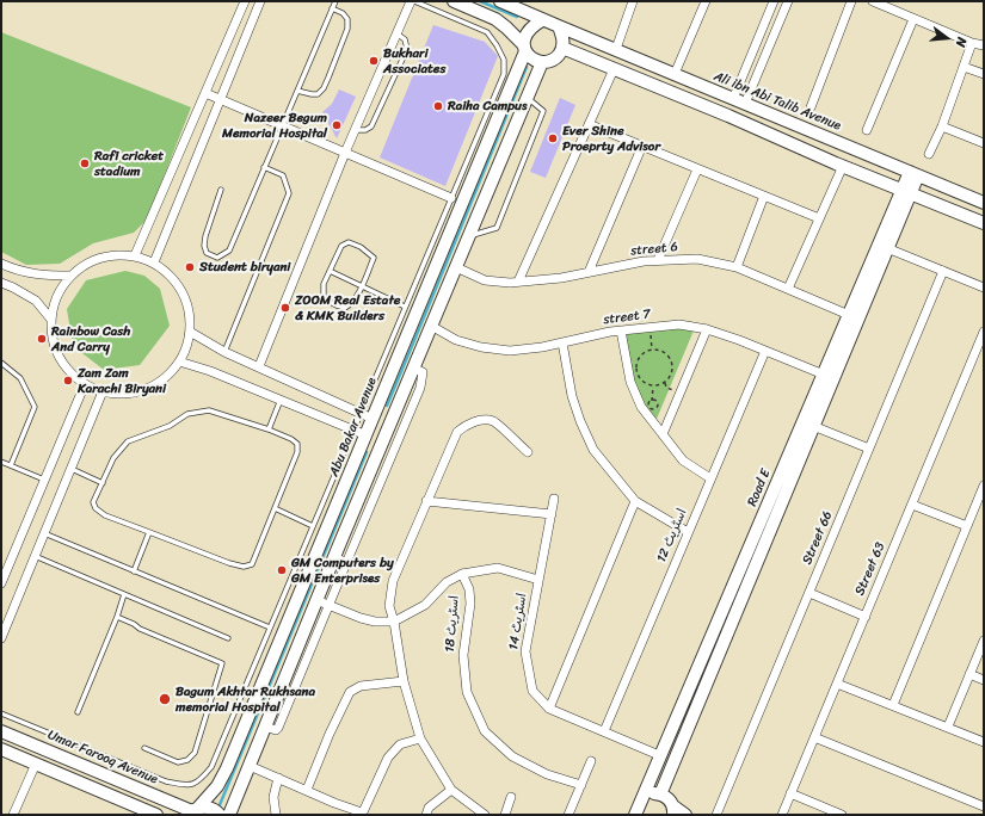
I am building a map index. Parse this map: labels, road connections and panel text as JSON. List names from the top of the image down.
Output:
{
  "streets": {
    "main road": [
      "Ali ibn Abi Talib Avenue",
      "Abu Bakar Avenue",
      "Road E",
      "Umar Farooq Avenue"
    ],
    "street": [
      "street 6",
      "street 7",
      "اسٹریٹ 12",
      "Street 66",
      "Street 63",
      "اسٹریٹ 14",
      "اسٹریٹ 18"
    ]
  },
  "crossings": [
    ["Ali ibn Abi Talib Avenue", "Abu Bakar Avenue"],
    ["Ali ibn Abi Talib Avenue", "Road E"],
    ["street 6", "Road E"],
    ["street 7", "Road E"],
    ["street 7", "اسٹریٹ 12"],
    ["Abu Bakar Avenue", "Umar Farooq Avenue"],
    ["Road E", "اسٹریٹ 14"],
    ["اسٹریٹ 12", "اسٹریٹ 14"]
  ],
  "places": [
    "Bukhari Associates",
    "Raiha Campus",
    "Nazeer Begum Memorial Hospital",
    "Ever Shine Proeprty Advisor",
    "Rafi cricket stadium",
    "Student biryani",
    "ZOOM Real Estate & KMK Builders",
    "Rainbow Cash And Carry",
    "Zam Zam Karachi Biryani",
    "GM Computers by GM Enterprises",
    "Bagum Akhtar Rukhsana memorial Hospital"
  ],
  "north": "right"
}
